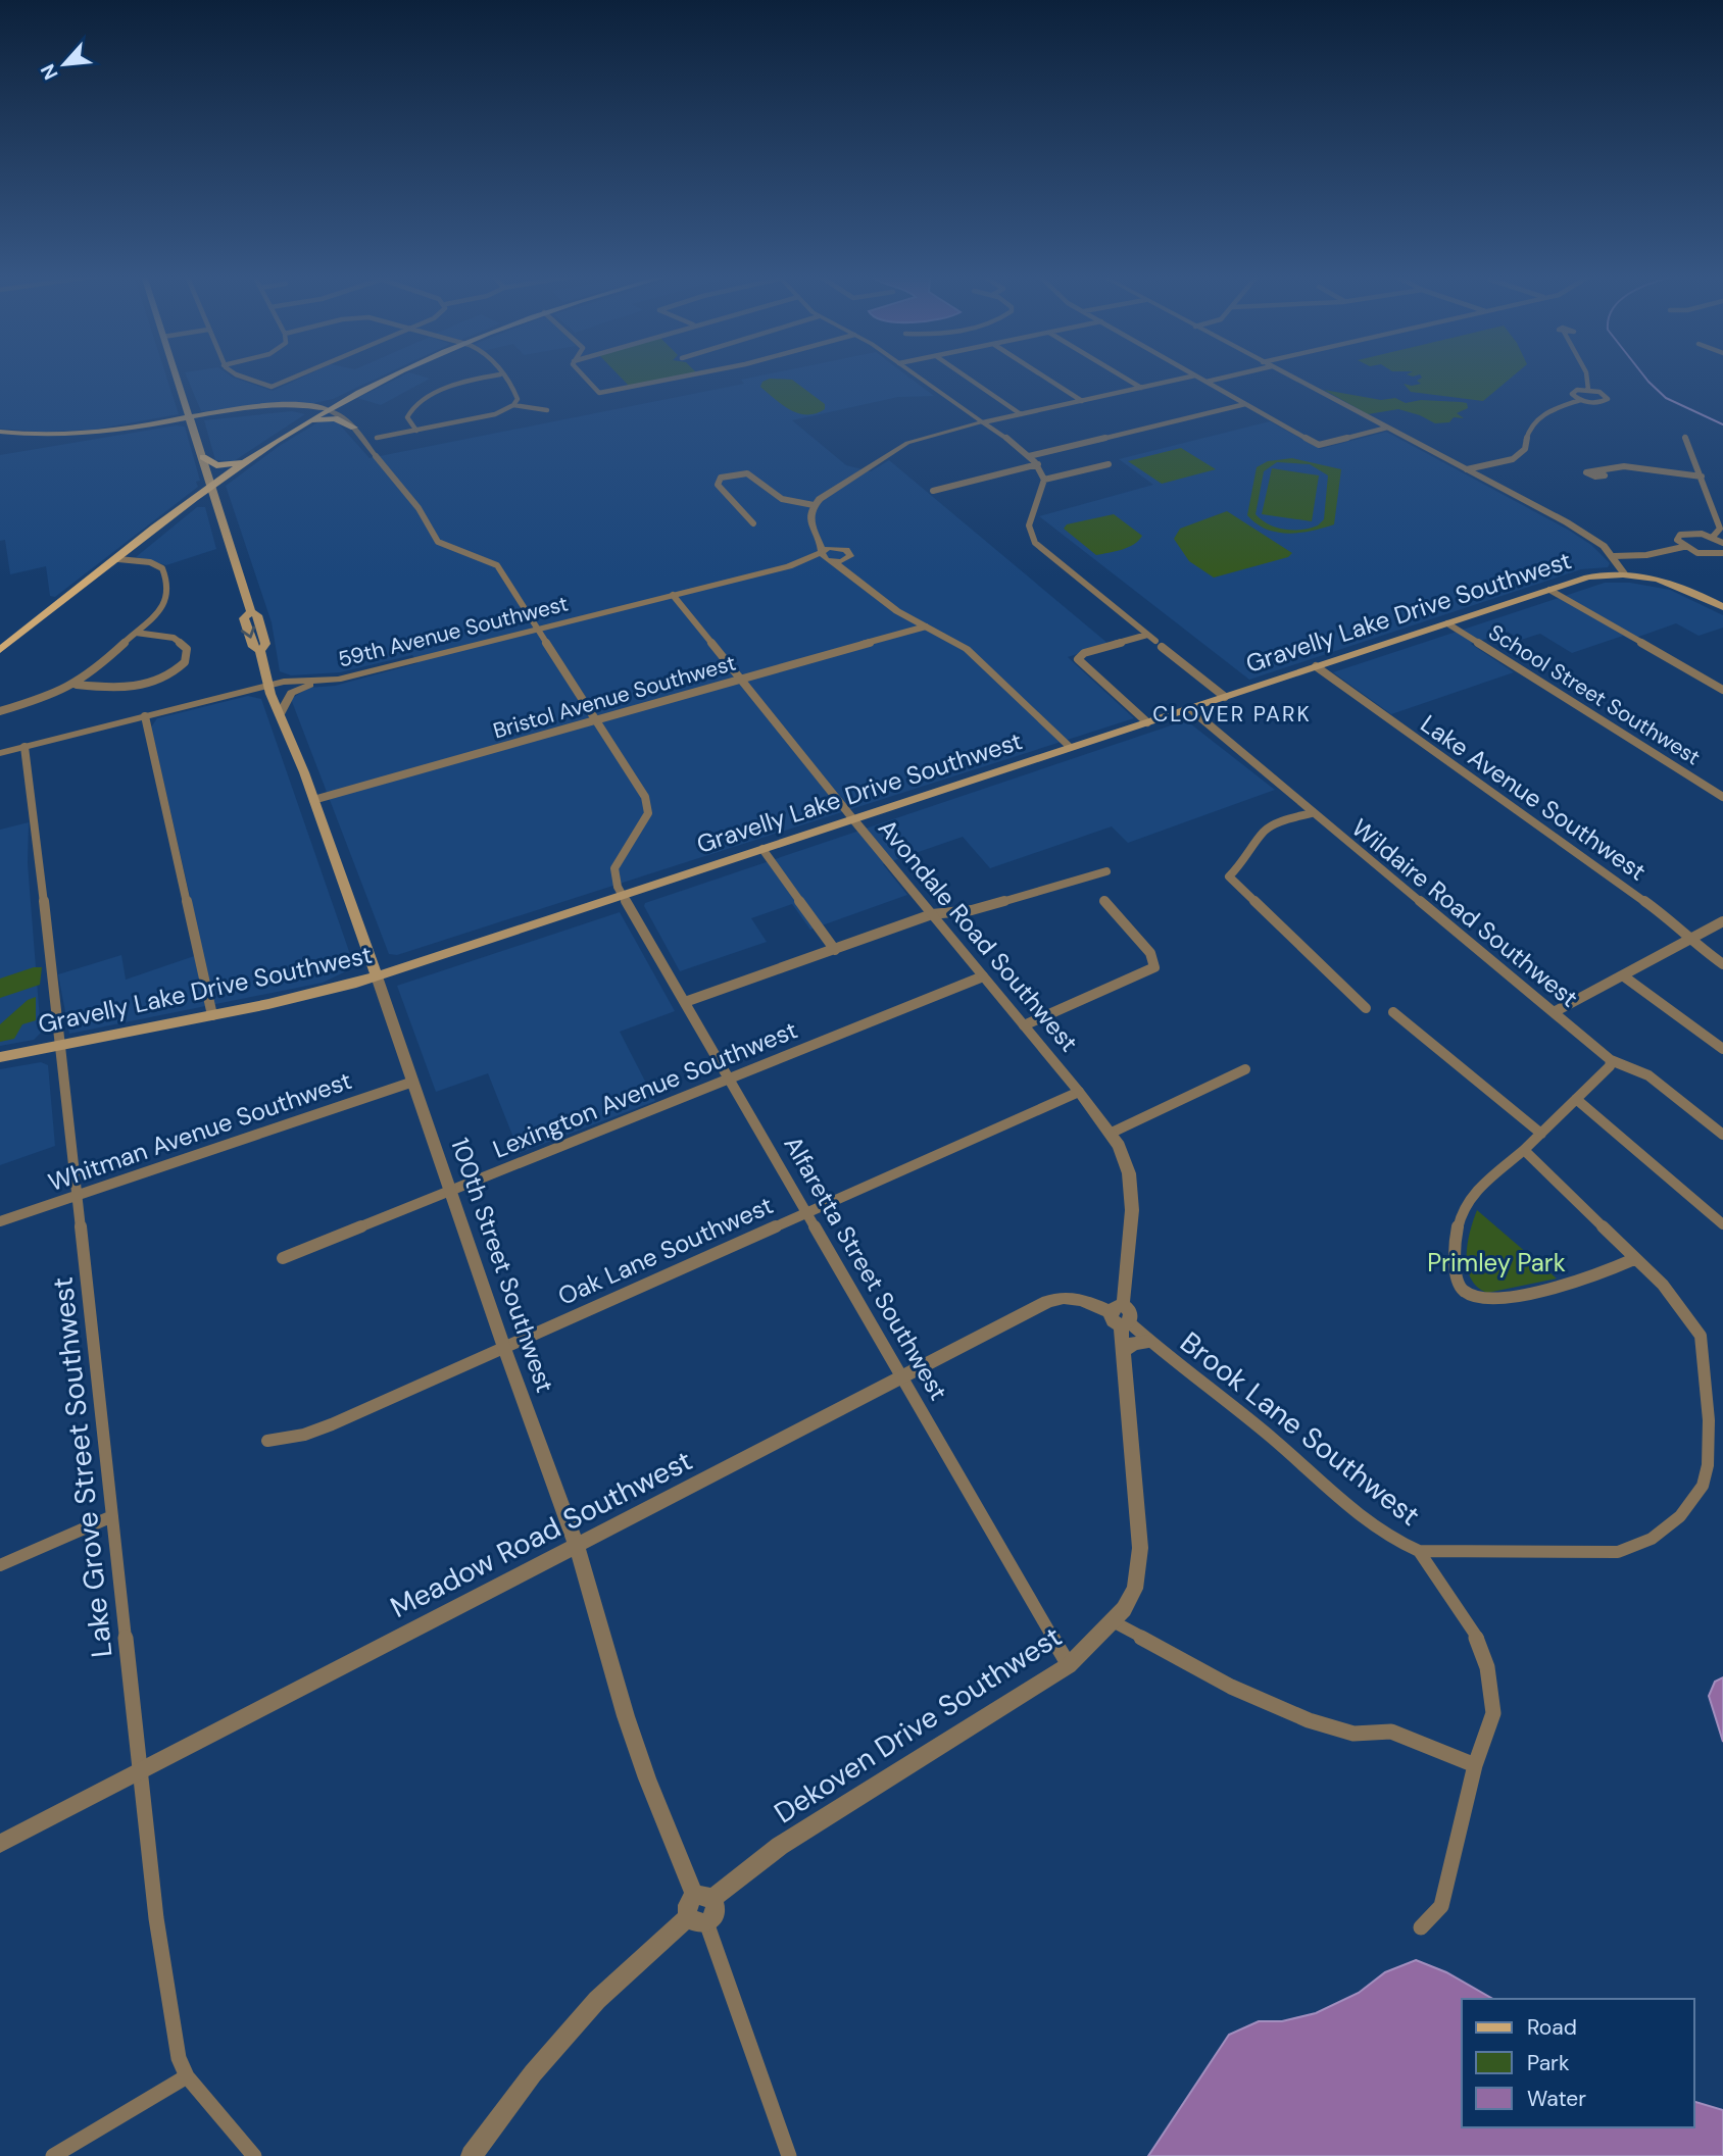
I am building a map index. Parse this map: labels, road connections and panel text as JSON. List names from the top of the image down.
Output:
{
  "streets": {
    "main road": ["Gravelly Lake Drive Southwest", "100th Street Southwest"],
    "street": [
      "59th Avenue Southwest",
      "School Street Southwest",
      "Bristol Avenue Southwest",
      "Lake Avenue Southwest",
      "Wildaire Road Southwest",
      "Avondale Road Southwest",
      "Lexington Avenue Southwest",
      "Whitman Avenue Southwest",
      "Oak Lane Southwest",
      "Alfaretta Street Southwest",
      "Brook Lane Southwest",
      "Lake Grove Street Southwest",
      "Meadow Road Southwest",
      "Dekoven Drive Southwest"
    ]
  },
  "crossings": [
    ["Gravelly Lake Drive Southwest", "School Street Southwest"],
    ["Gravelly Lake Drive Southwest", "Lake Avenue Southwest"],
    ["Gravelly Lake Drive Southwest", "Wildaire Road Southwest"],
    ["Gravelly Lake Drive Southwest", "Avondale Road Southwest"],
    ["Gravelly Lake Drive Southwest", "100th Street Southwest"],
    ["Gravelly Lake Drive Southwest", "Alfaretta Street Southwest"],
    ["Gravelly Lake Drive Southwest", "Lake Grove Street Southwest"],
    ["59th Avenue Southwest", "Avondale Road Southwest"],
    ["59th Avenue Southwest", "100th Street Southwest"],
    ["59th Avenue Southwest", "Lake Grove Street Southwest"],
    ["Bristol Avenue Southwest", "Avondale Road Southwest"],
    ["Bristol Avenue Southwest", "100th Street Southwest"],
    ["Avondale Road Southwest", "Lexington Avenue Southwest"],
    ["Avondale Road Southwest", "Oak Lane Southwest"],
    ["Avondale Road Southwest", "Brook Lane Southwest"],
    ["Avondale Road Southwest", "Meadow Road Southwest"],
    ["Avondale Road Southwest", "Dekoven Drive Southwest"],
    ["Lexington Avenue Southwest", "100th Street Southwest"],
    ["Lexington Avenue Southwest", "Alfaretta Street Southwest"],
    ["Whitman Avenue Southwest", "100th Street Southwest"],
    ["Whitman Avenue Southwest", "Lake Grove Street Southwest"],
    ["Oak Lane Southwest", "100th Street Southwest"],
    ["Oak Lane Southwest", "Alfaretta Street Southwest"],
    ["100th Street Southwest", "Meadow Road Southwest"],
    ["100th Street Southwest", "Dekoven Drive Southwest"],
    ["Alfaretta Street Southwest", "Meadow Road Southwest"],
    ["Alfaretta Street Southwest", "Dekoven Drive Southwest"],
    ["Brook Lane Southwest", "Meadow Road Southwest"],
    ["Brook Lane Southwest", "Dekoven Drive Southwest"],
    ["Lake Grove Street Southwest", "Meadow Road Southwest"],
    ["Meadow Road Southwest", "Dekoven Drive Southwest"]
  ],
  "districts": ["CLOVER PARK"],
  "parks": ["Primley Park"],
  "legend": ["Road", "Park", "Water"],
  "north": "bottom left"
}
